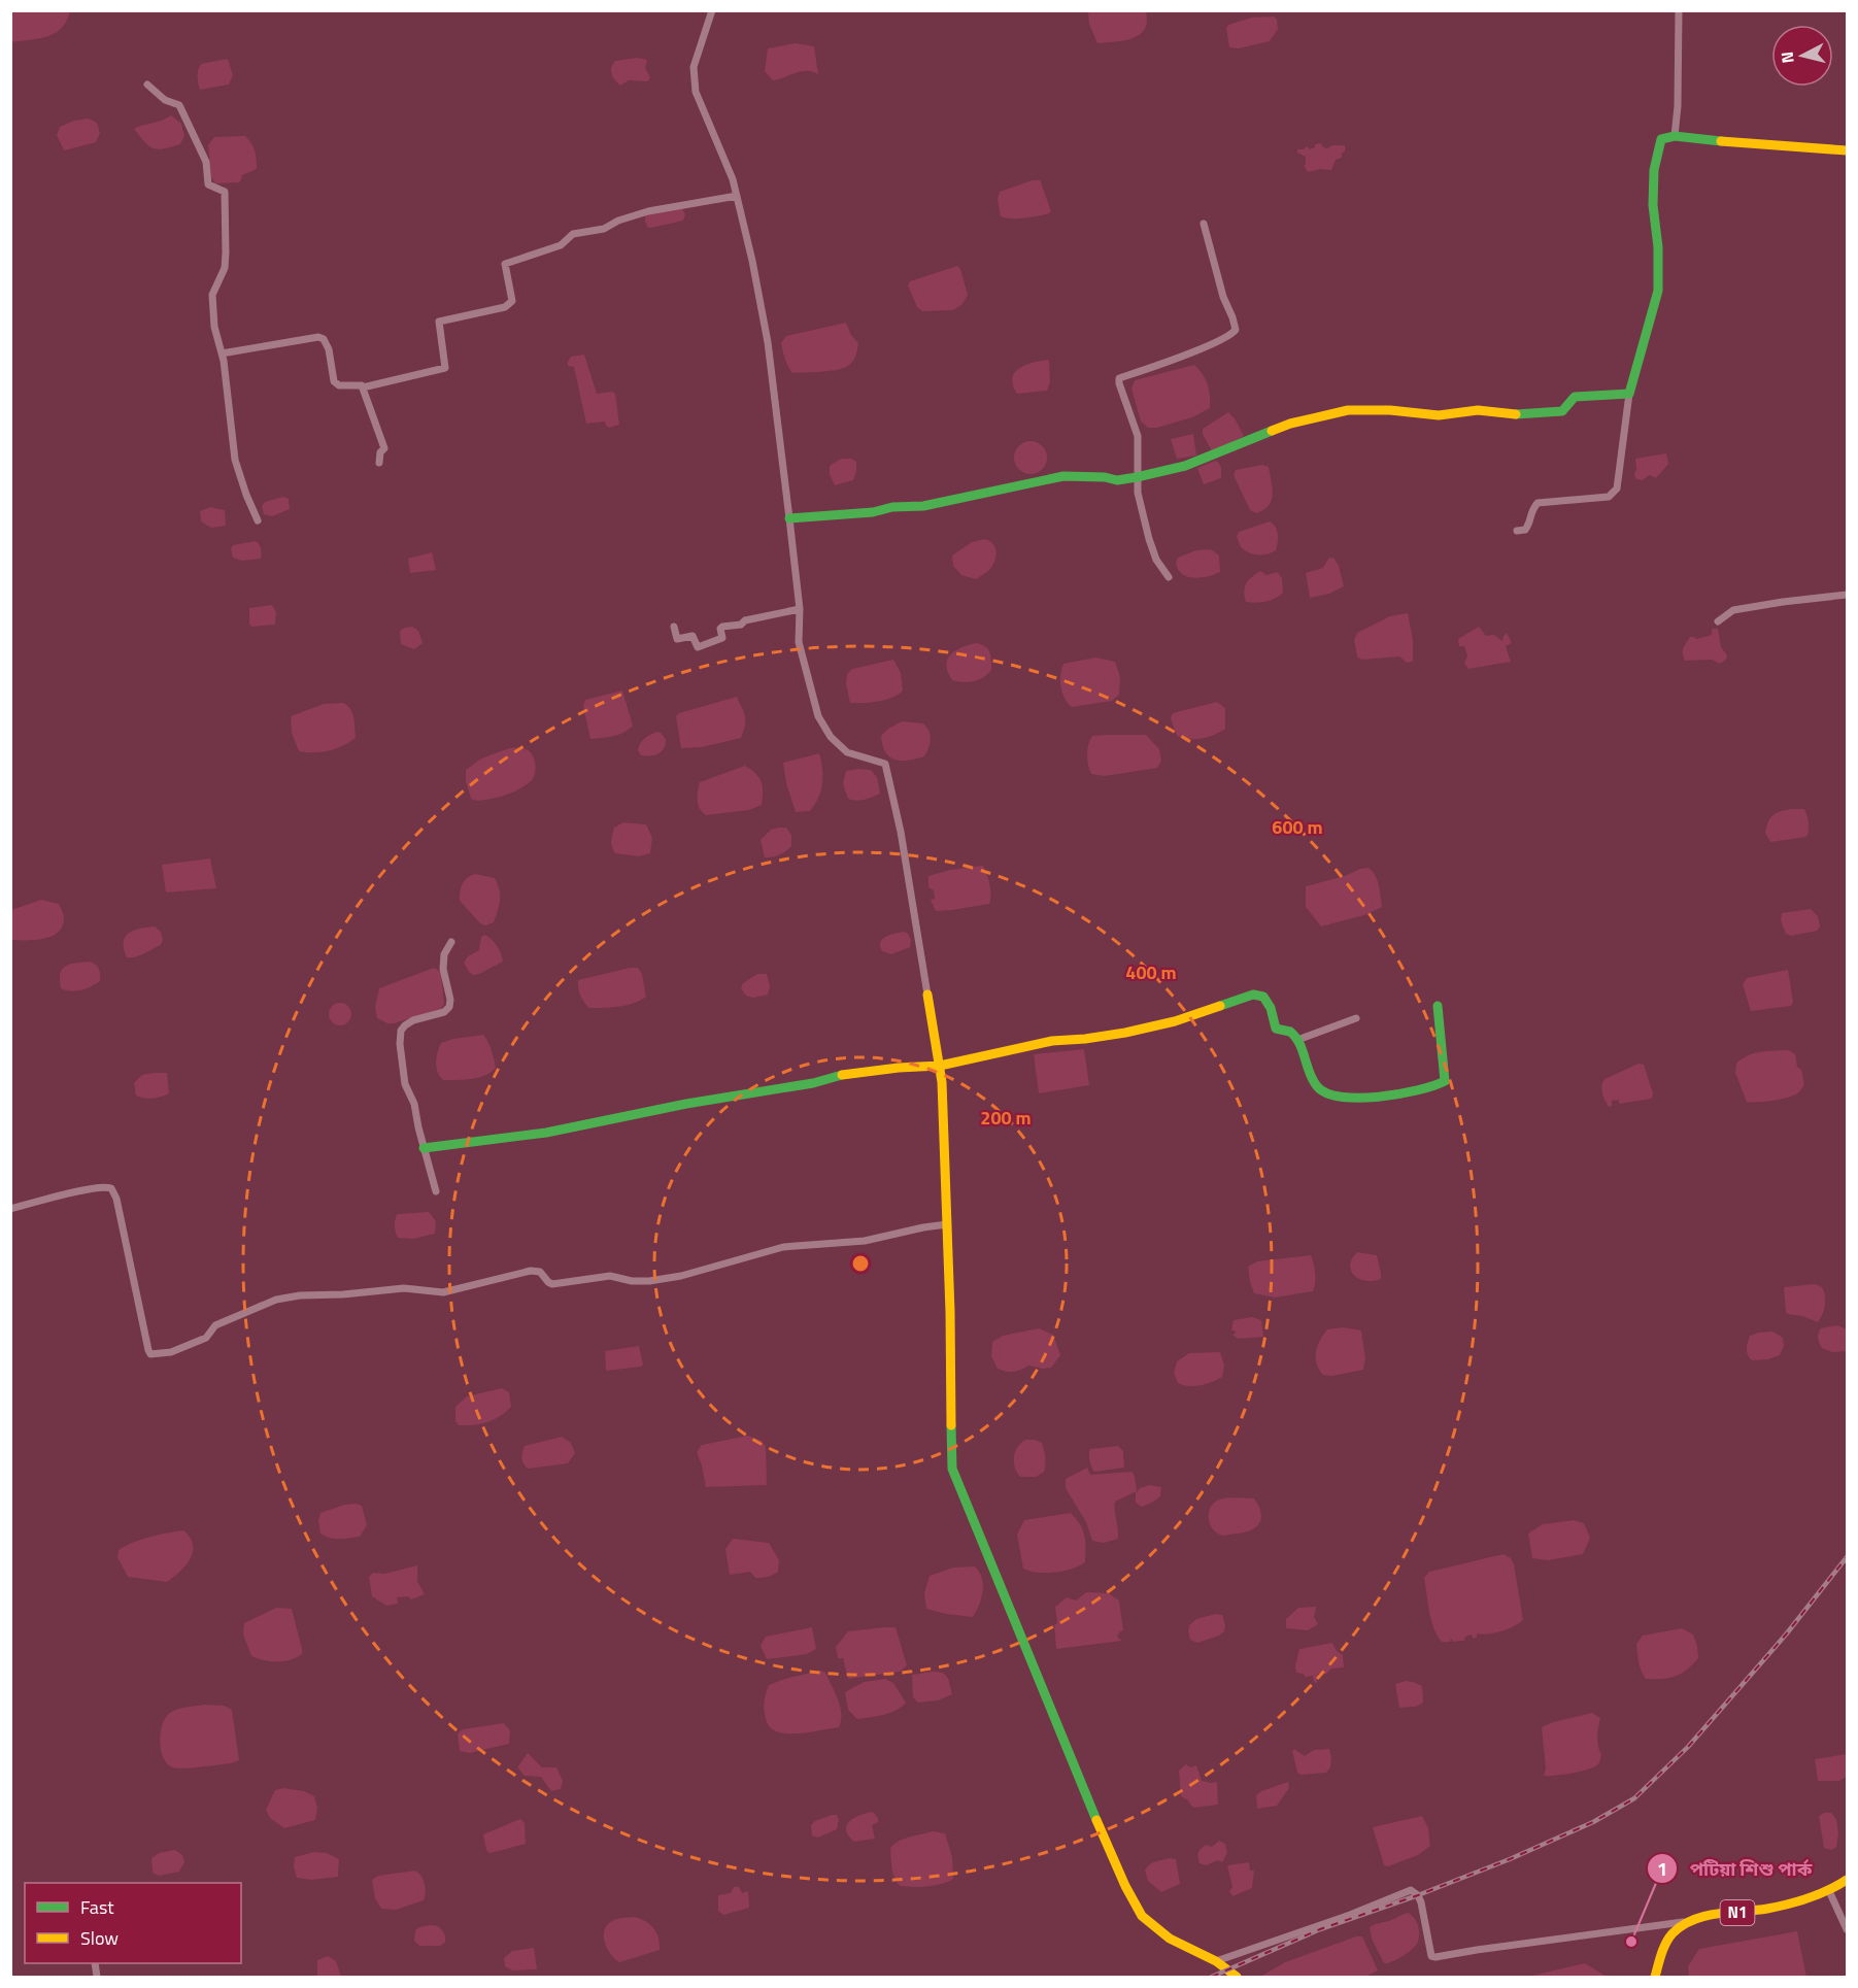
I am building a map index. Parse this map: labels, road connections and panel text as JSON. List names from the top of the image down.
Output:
{
  "streets": {
    "main road": ["N1"]
  },
  "places": ["পটিয়া শিশু পার্ক"],
  "legend": ["Fast", "Slow"],
  "north": "left",
  "rings": ["600 m", "400 m", "200 m"]
}
